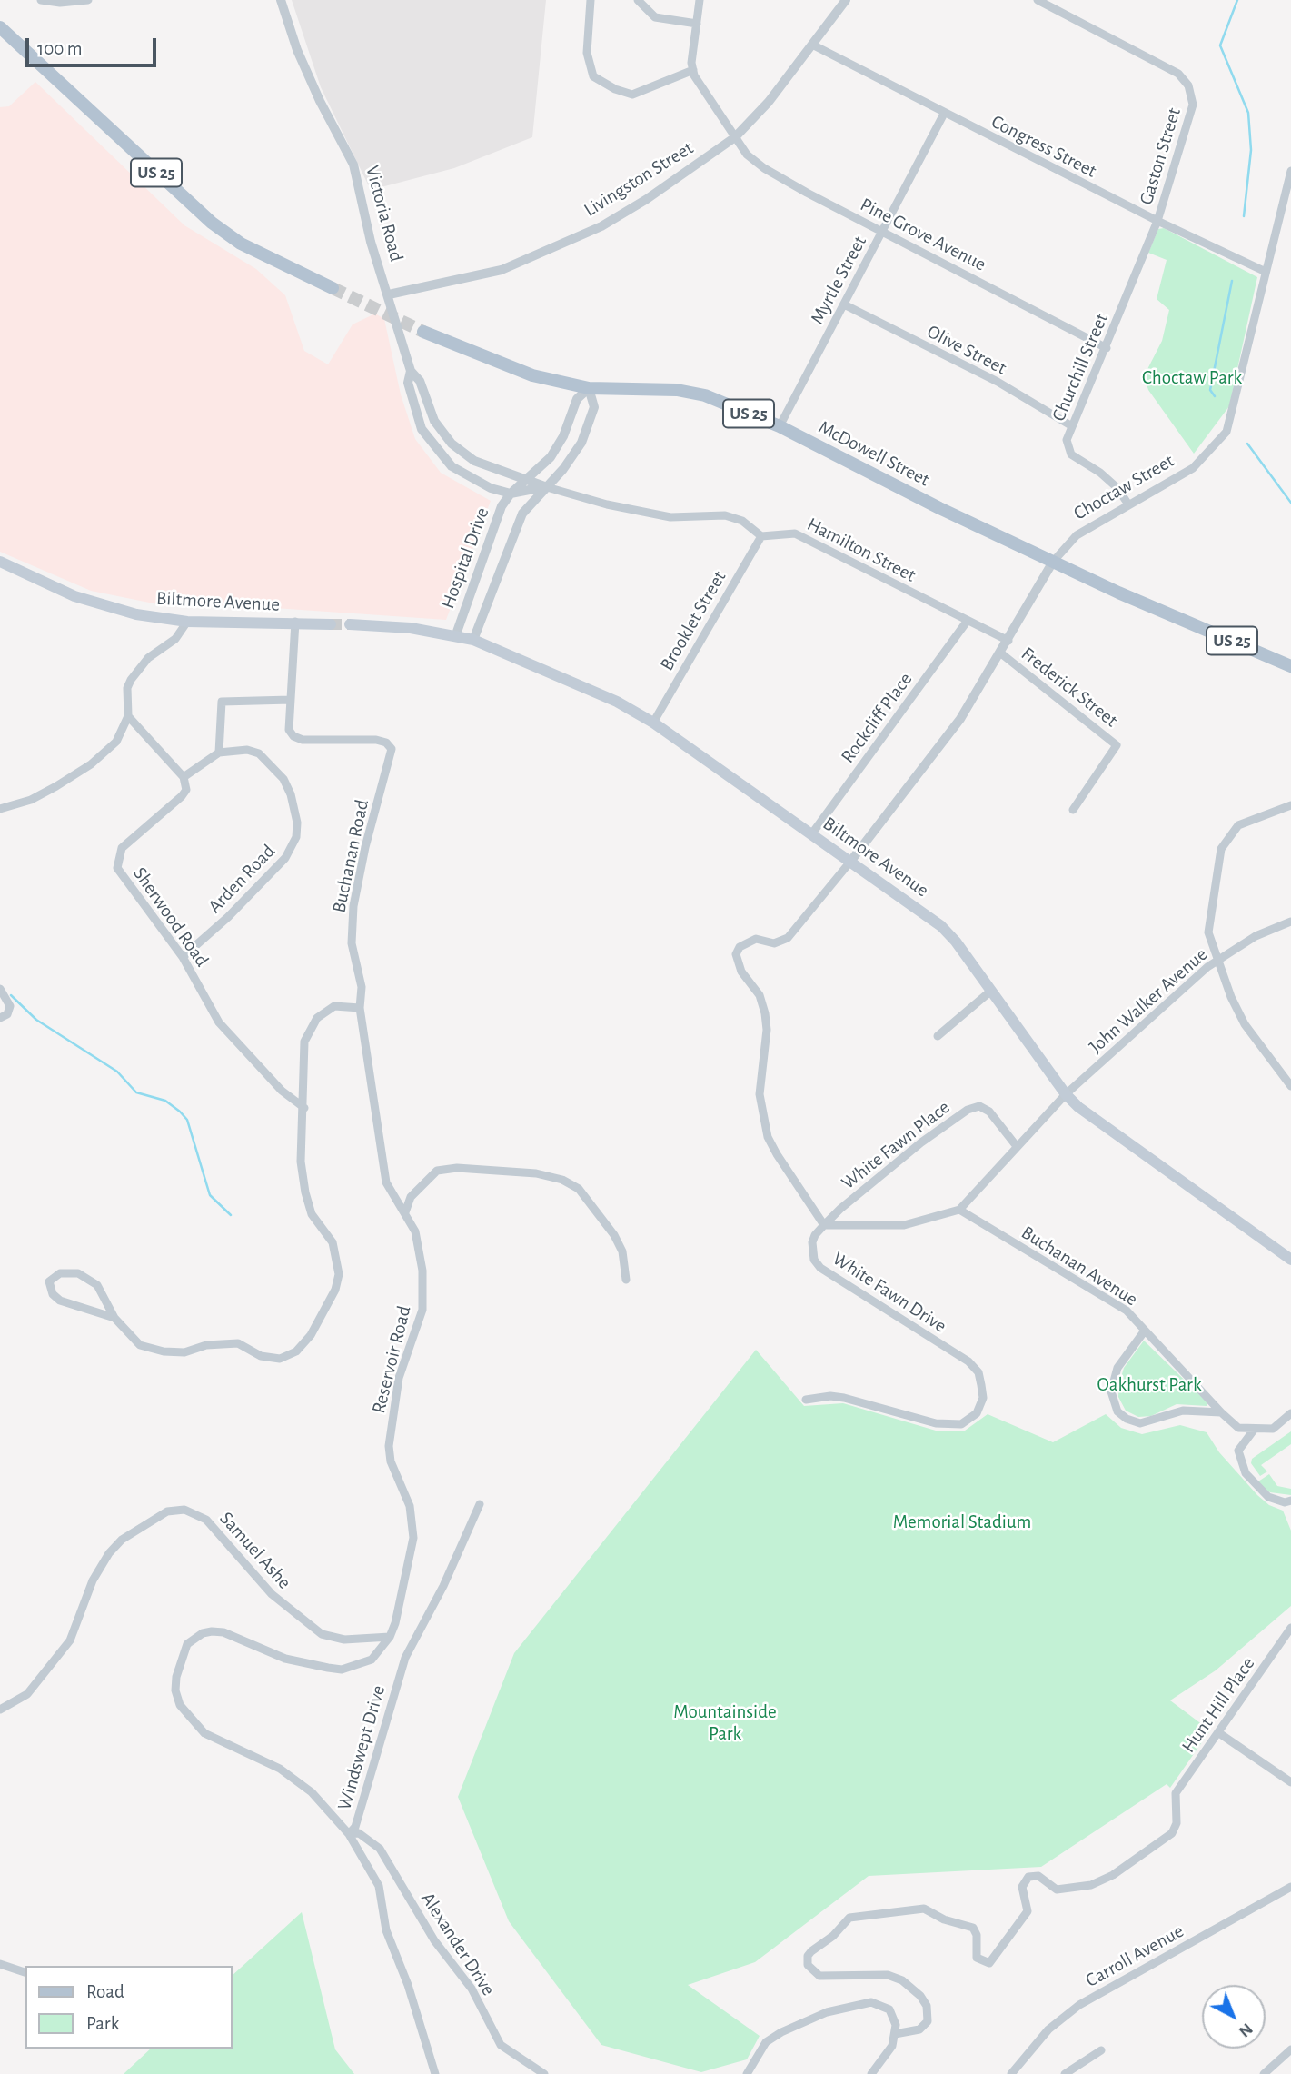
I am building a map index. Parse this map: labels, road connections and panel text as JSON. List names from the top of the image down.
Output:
{
  "streets": {
    "main road": ["US 25", "McDowell Street", "Biltmore Avenue"],
    "street": [
      "Congress Street",
      "Gaston Street",
      "Livingston Street",
      "Victoria Road",
      "Pine Grove Avenue",
      "Myrtle Street",
      "Olive Street",
      "Churchill Street",
      "Choctaw Street",
      "Hamilton Street",
      "Hospital Drive",
      "Brooklet Street",
      "Frederick Street",
      "Rockcliff Place",
      "Buchanan Road",
      "Arden Road",
      "Sherwood Road",
      "John Walker Avenue",
      "White Fawn Place",
      "Buchanan Avenue",
      "White Fawn Drive",
      "Reservoir Road",
      "Samuel Ashe",
      "Hunt Hill Place",
      "Windswept Drive",
      "Alexander Drive",
      "Carroll Avenue"
    ]
  },
  "crossings": [
    ["Congress Street", "Gaston Street"],
    ["Congress Street", "Livingston Street"],
    ["Congress Street", "Myrtle Street"],
    ["Congress Street", "Churchill Street"],
    ["Congress Street", "Choctaw Street"],
    ["Gaston Street", "Churchill Street"],
    ["Livingston Street", "Victoria Road"],
    ["Livingston Street", "Pine Grove Avenue"],
    ["Victoria Road", "Hospital Drive"],
    ["Pine Grove Avenue", "Myrtle Street"],
    ["Pine Grove Avenue", "Churchill Street"],
    ["Myrtle Street", "Olive Street"],
    ["Myrtle Street", "McDowell Street"],
    ["Olive Street", "Churchill Street"],
    ["Churchill Street", "Choctaw Street"],
    ["McDowell Street", "Choctaw Street"],
    ["McDowell Street", "Hospital Drive"],
    ["Choctaw Street", "Hamilton Street"],
    ["Choctaw Street", "Biltmore Avenue"],
    ["Choctaw Street", "Frederick Street"],
    ["Hamilton Street", "Brooklet Street"],
    ["Hamilton Street", "Rockcliff Place"],
    ["Hospital Drive", "Biltmore Avenue"],
    ["Biltmore Avenue", "Brooklet Street"],
    ["Biltmore Avenue", "Rockcliff Place"],
    ["Biltmore Avenue", "John Walker Avenue"],
    ["Buchanan Road", "Reservoir Road"],
    ["Arden Road", "Sherwood Road"],
    ["White Fawn Place", "White Fawn Drive"],
    ["Buchanan Avenue", "White Fawn Drive"],
    ["Reservoir Road", "Samuel Ashe"],
    ["Reservoir Road", "Windswept Drive"],
    ["Reservoir Road", "Alexander Drive"],
    ["Windswept Drive", "Alexander Drive"]
  ],
  "parks": [
    "Choctaw Park",
    "Oakhurst Park",
    "Memorial Stadium",
    "Mountainside Park"
  ],
  "legend": ["Road", "Park"],
  "scale_bar": "100 m",
  "north": "bottom right"
}
